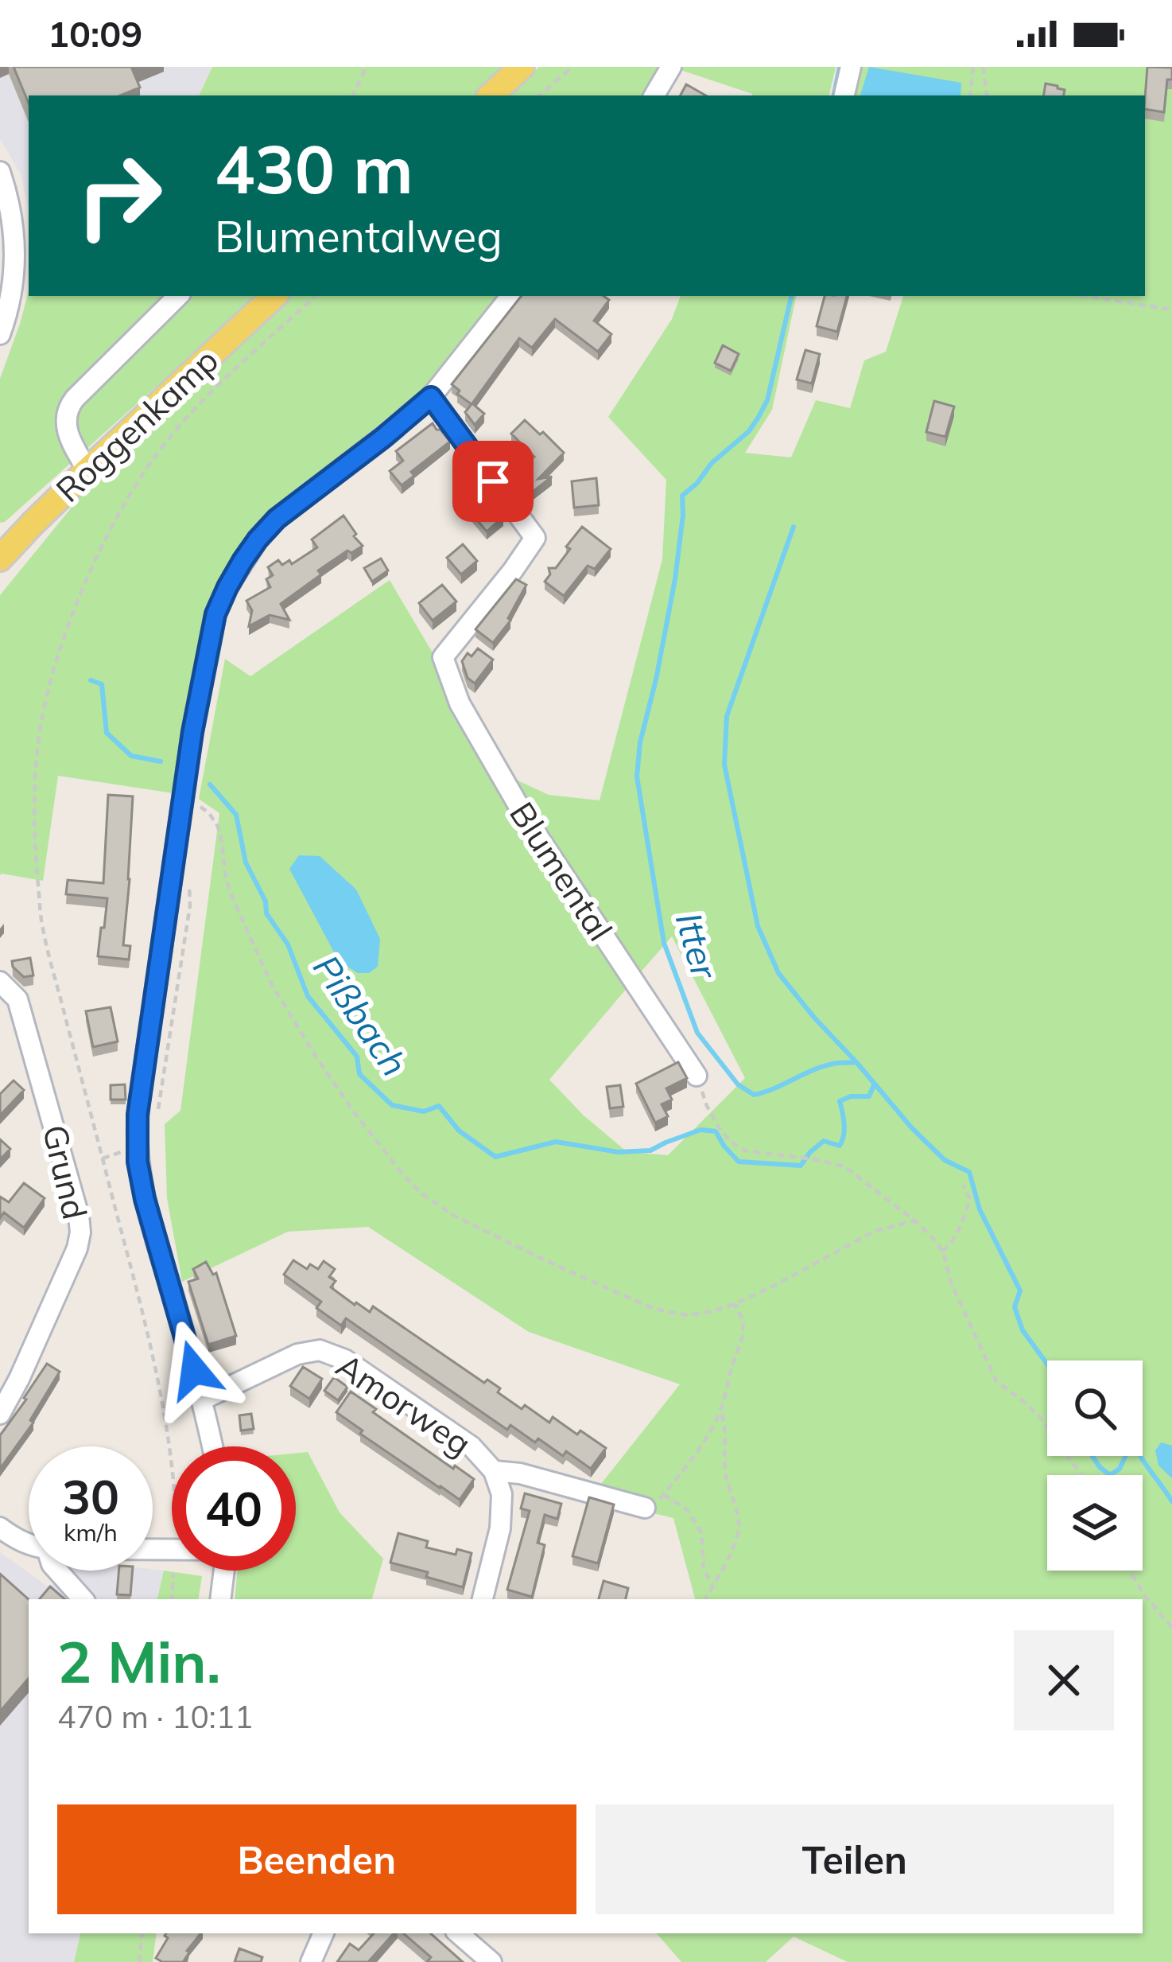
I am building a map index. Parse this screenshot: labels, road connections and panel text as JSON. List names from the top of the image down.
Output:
{
  "streets": {
    "main road": ["Roggenkamp"],
    "street": ["Blumental", "Grund", "Amorweg"]
  },
  "water": ["Itter", "Pißbach"],
  "page": {
    "status": "10:09",
    "turn": ["430 m", "Blumentalweg"],
    "speed": "30 km/h",
    "limit": "40",
    "heading": ["2 Min.", "470 m · 10:11"],
    "buttons": ["Beenden", "Teilen"]
  }
}
